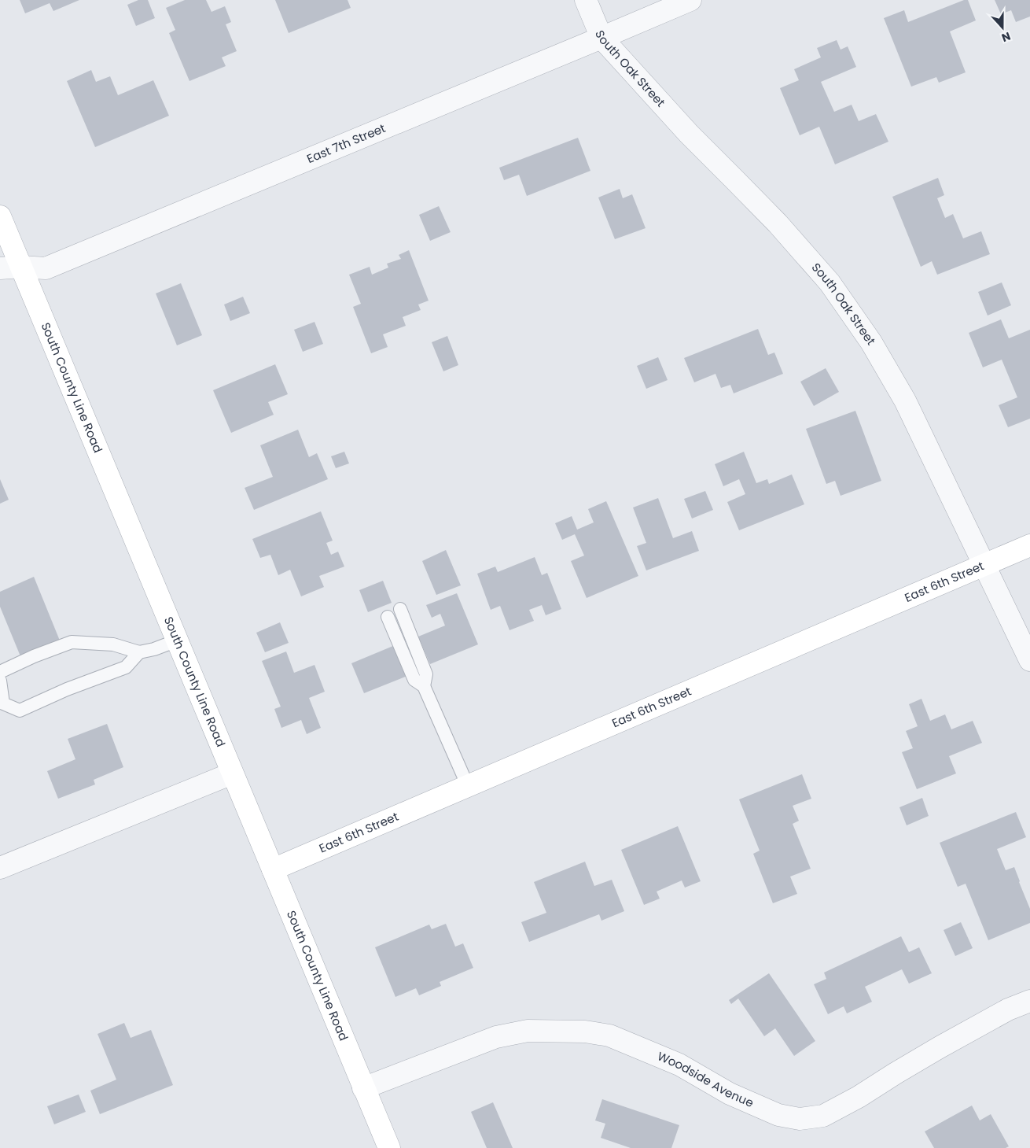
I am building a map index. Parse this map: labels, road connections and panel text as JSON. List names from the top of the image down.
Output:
{
  "streets": {
    "main road": ["South County Line Road", "East 6th Street"],
    "street": ["South Oak Street", "East 7th Street", "Woodside Avenue"]
  },
  "crossings": [
    ["South Oak Street", "East 7th Street"],
    ["South Oak Street", "East 6th Street"],
    ["East 7th Street", "South County Line Road"],
    ["South County Line Road", "East 6th Street"],
    ["South County Line Road", "Woodside Avenue"]
  ],
  "north": "bottom"
}
